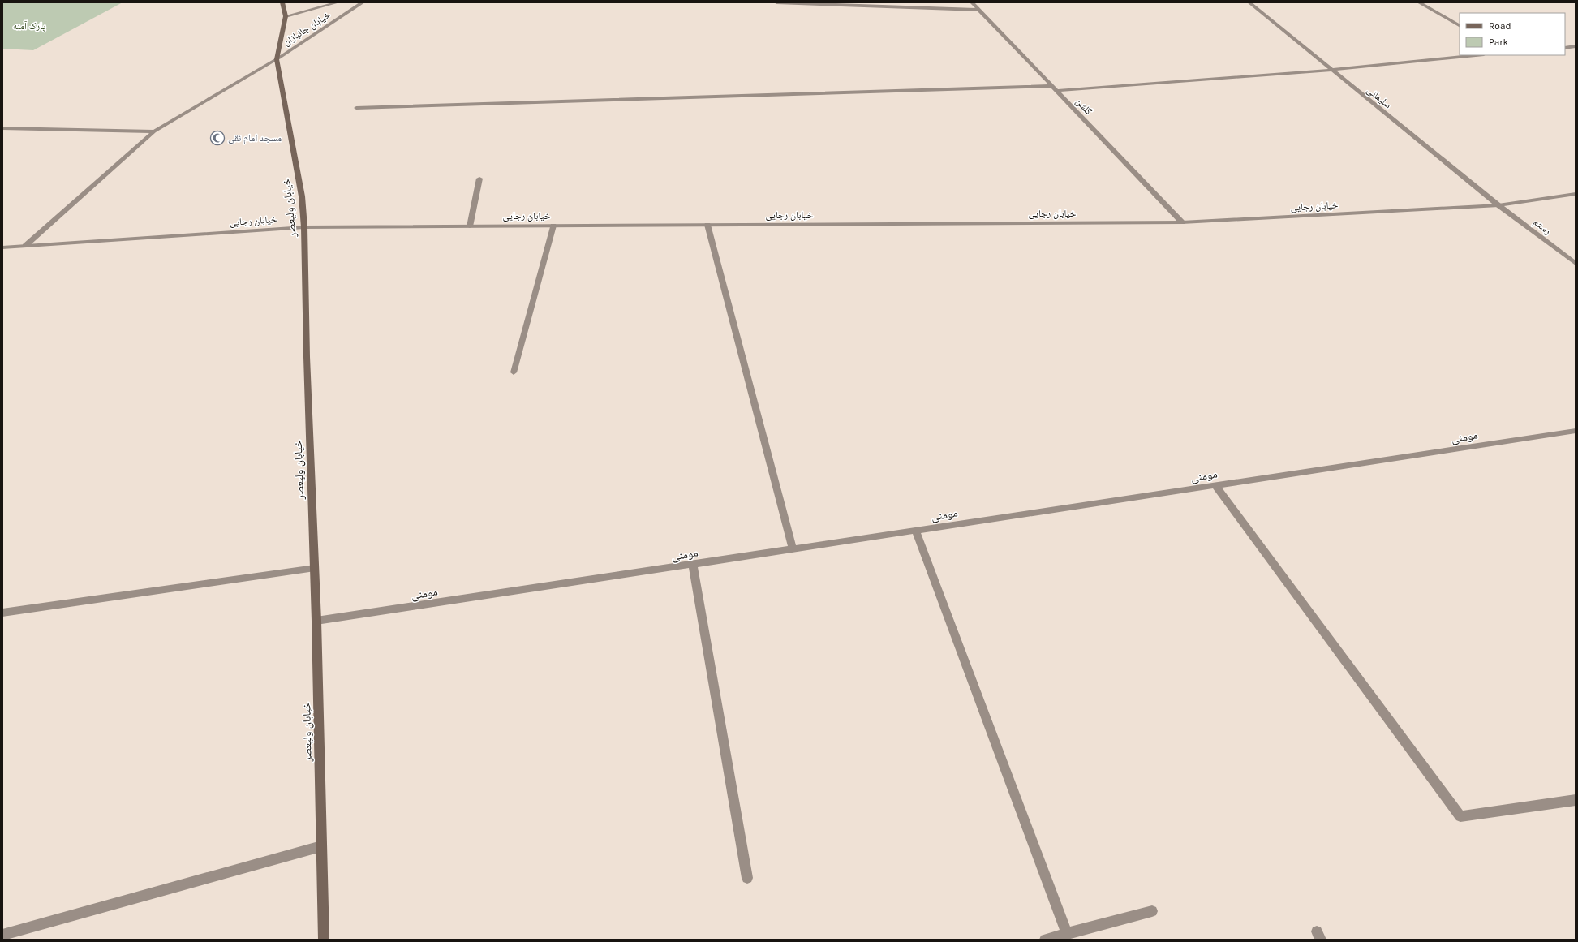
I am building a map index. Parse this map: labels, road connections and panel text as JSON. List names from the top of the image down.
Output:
{
  "streets": {
    "main road": ["خیابان ولیعصر"],
    "street": [
      "خیابان جانبازان",
      "سلیمانی",
      "گلشن",
      "خیابان رجایی",
      "رستم",
      "مومنی"
    ]
  },
  "crossings": [
    ["خیابان جانبازان", "خیابان رجایی"],
    ["خیابان جانبازان", "خیابان ولیعصر"],
    ["سلیمانی", "خیابان رجایی"],
    ["سلیمانی", "رستم"],
    ["گلشن", "خیابان رجایی"],
    ["خیابان رجایی", "خیابان ولیعصر"],
    ["خیابان رجایی", "رستم"],
    ["خیابان ولیعصر", "مومنی"]
  ],
  "parks": ["پارک آمنه"],
  "places": {
    "mosque": ["مسجد امام نقی"]
  },
  "legend": ["Road", "Park"]
}
